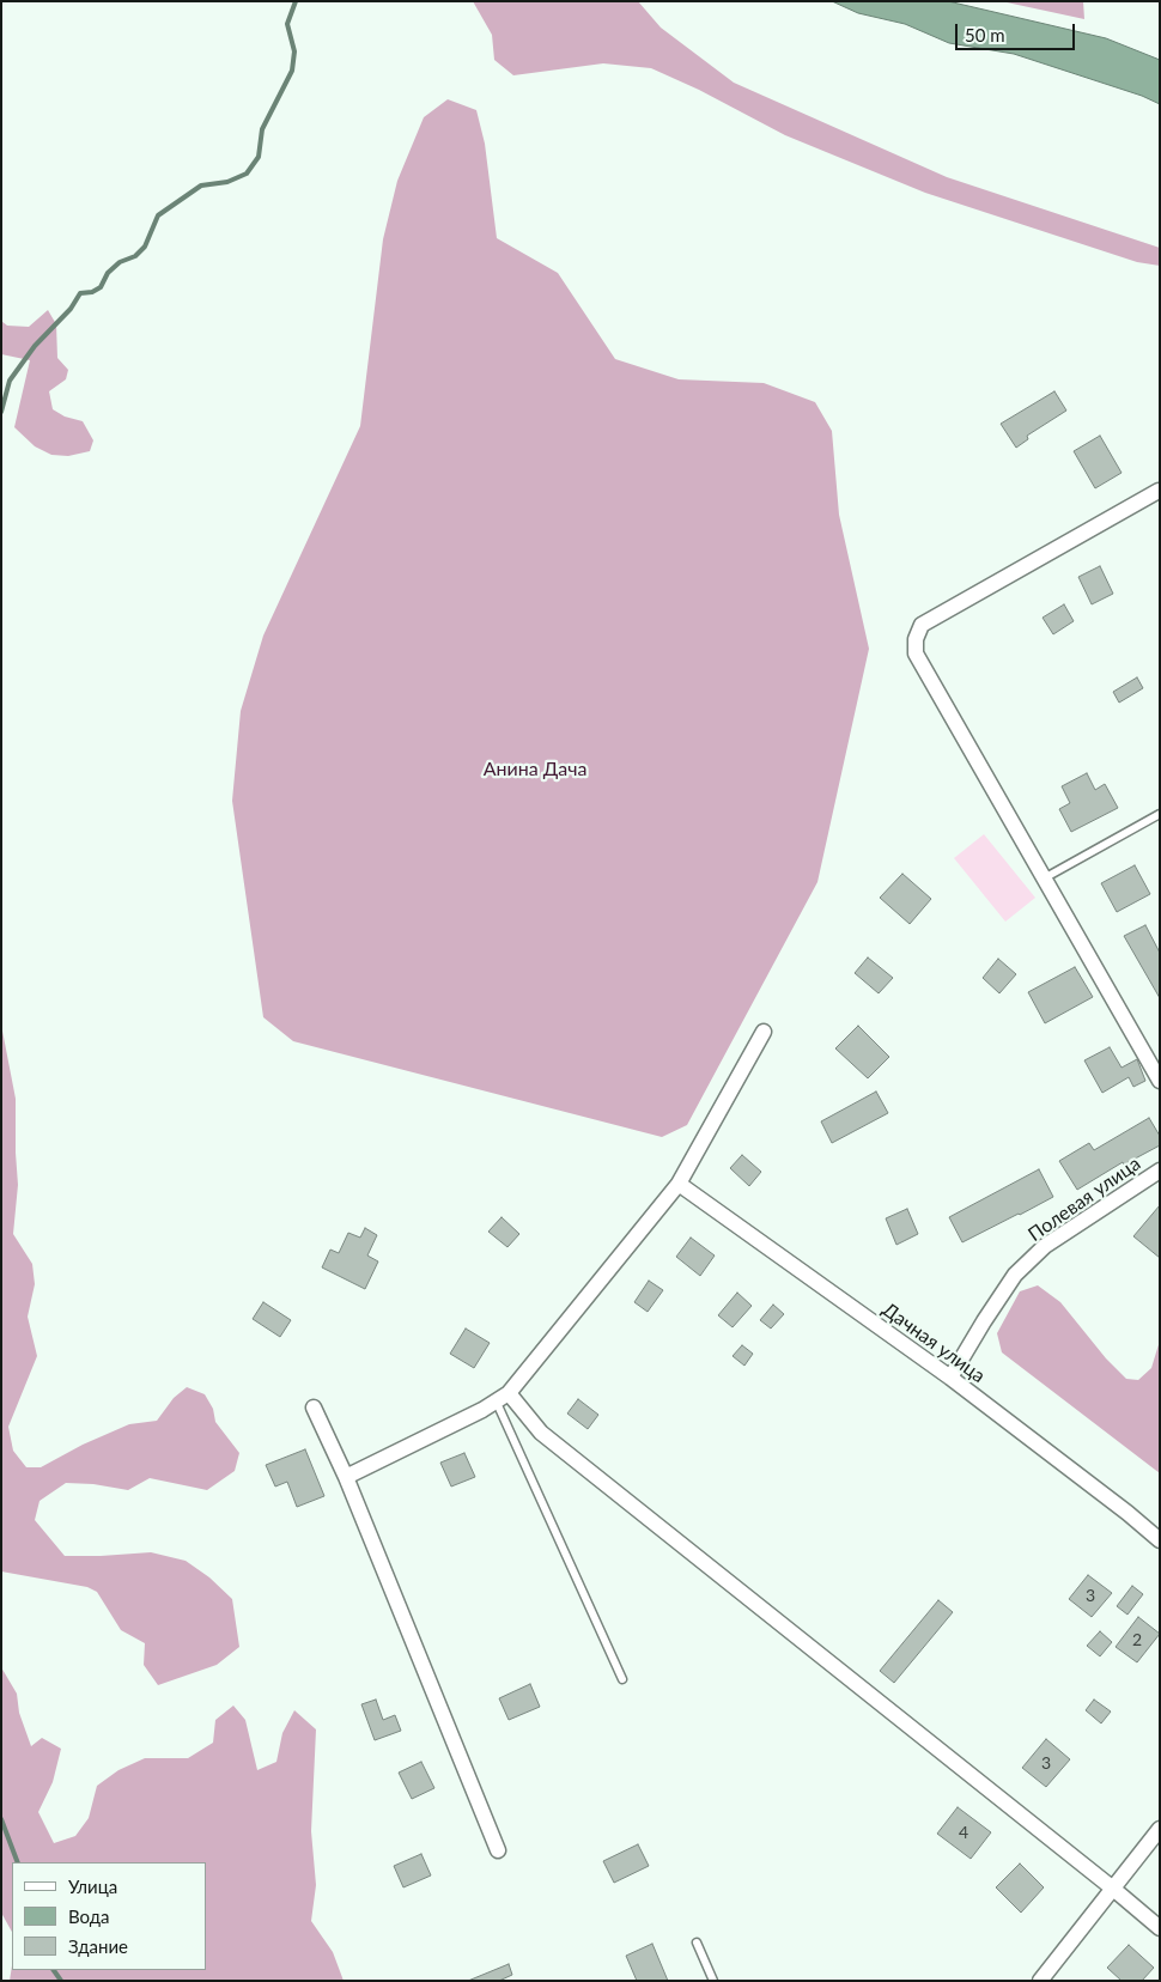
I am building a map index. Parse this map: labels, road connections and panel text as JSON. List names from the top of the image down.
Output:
{
  "streets": {
    "street": ["Полевая улица", "Дачная улица"]
  },
  "crossings": [
    ["Полевая улица", "Дачная улица"]
  ],
  "parks": ["Анина Дача"],
  "house_numbers": [
    "3",
    "2",
    "3",
    "4"
  ],
  "legend": ["Улица", "Вода", "Здание"],
  "scale_bar": "50 m"
}
